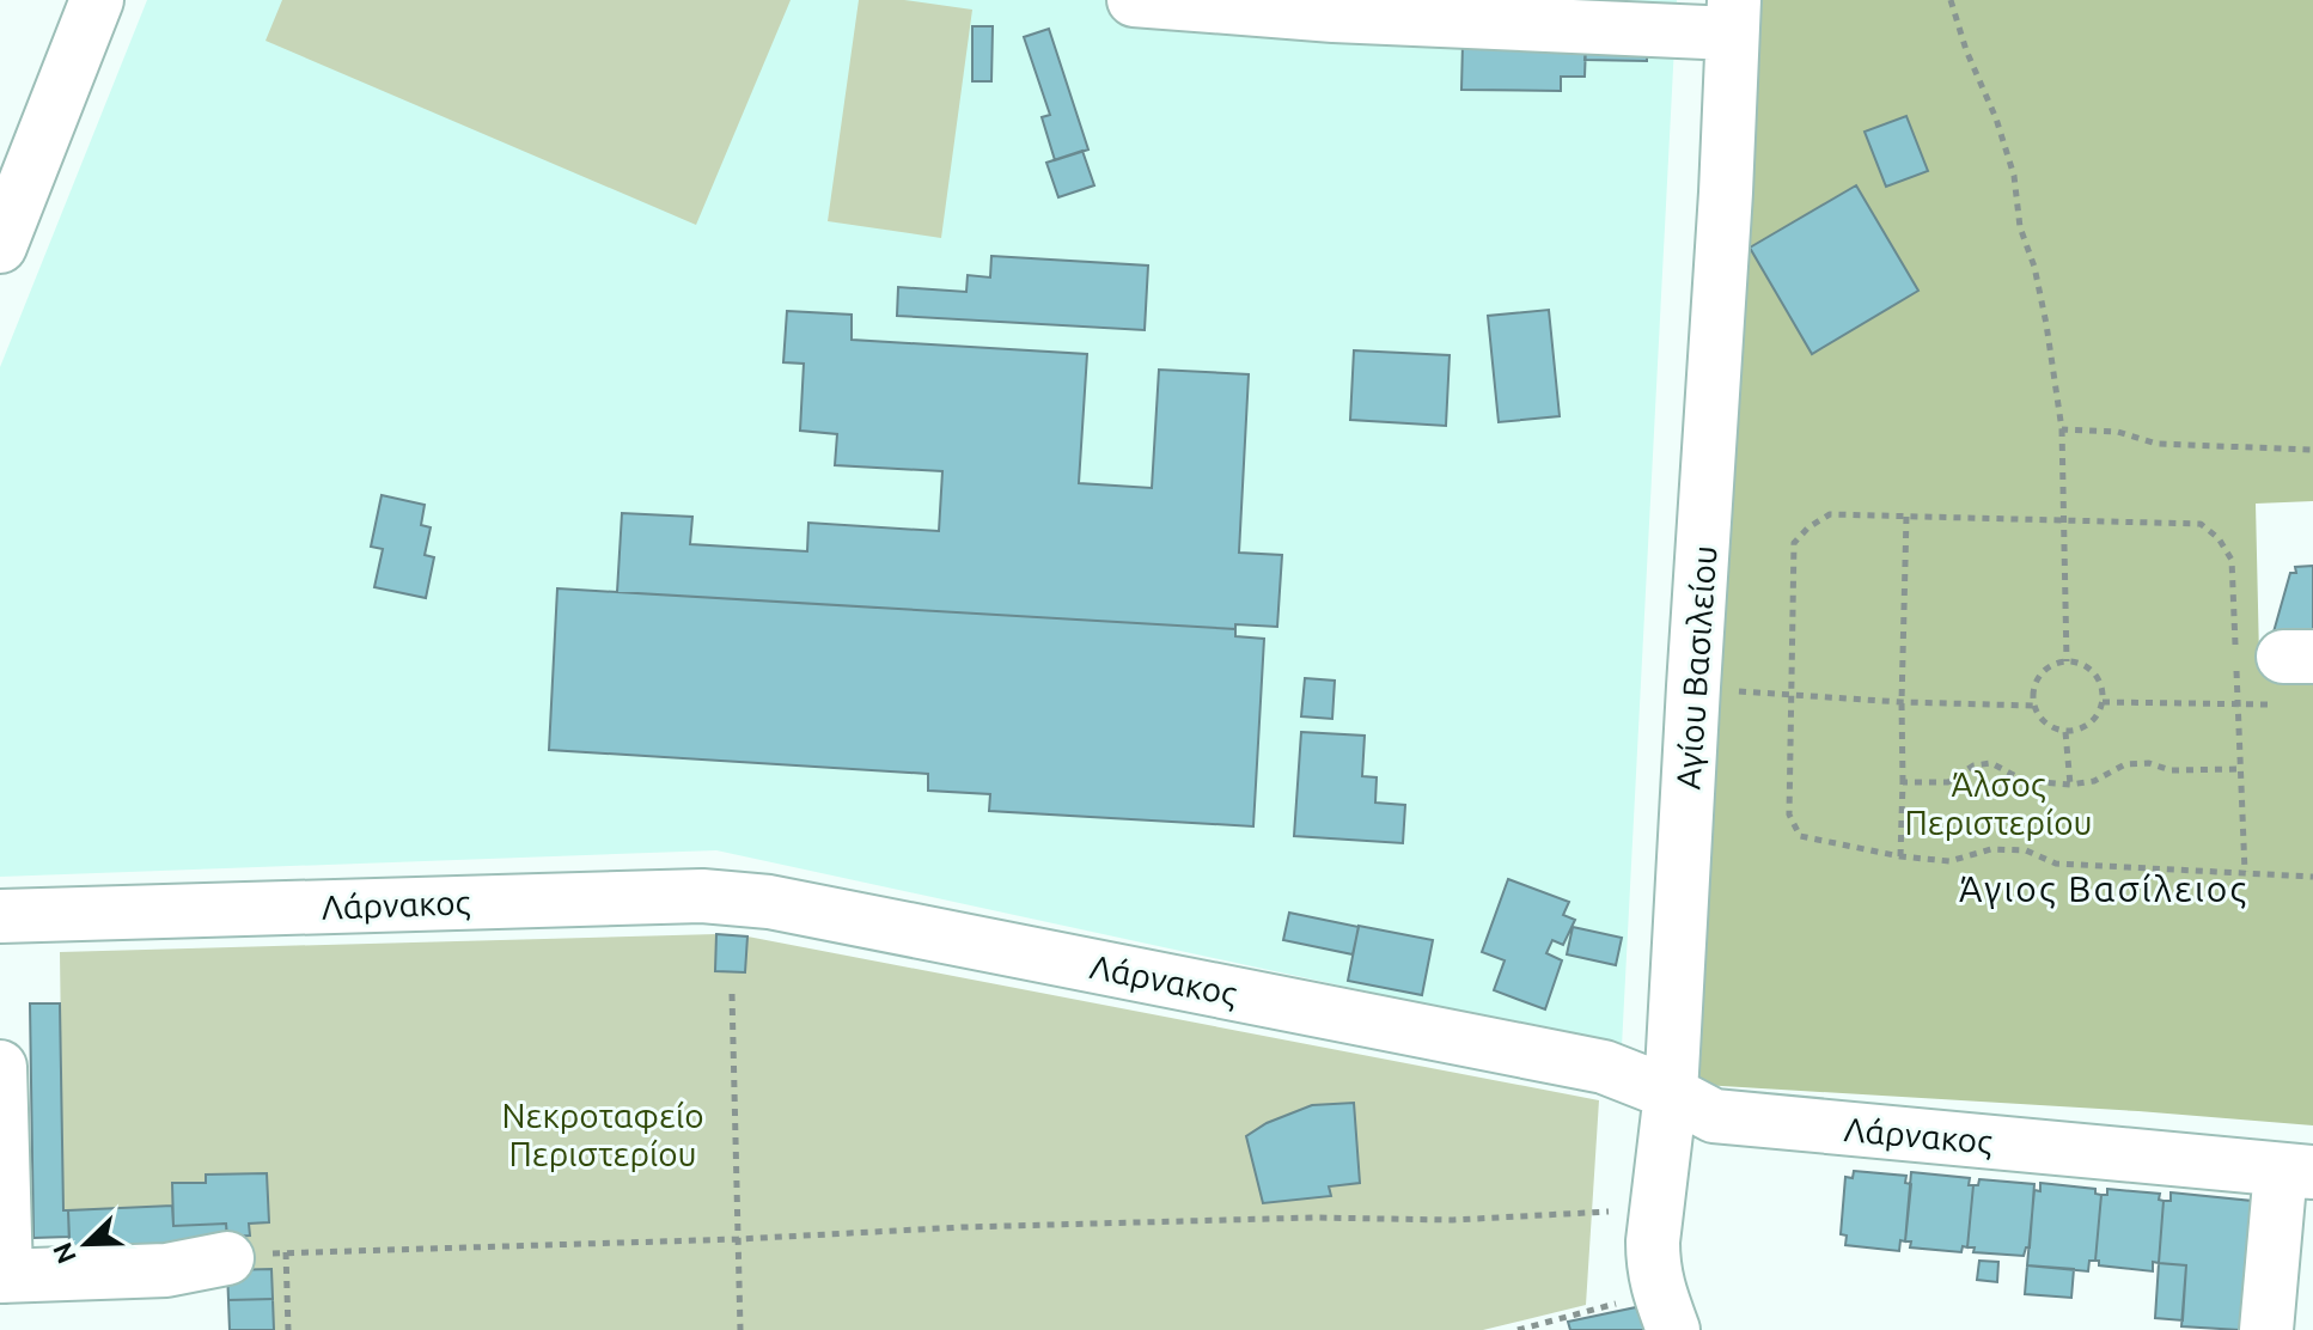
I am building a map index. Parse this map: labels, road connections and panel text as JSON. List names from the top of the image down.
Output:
{
  "streets": {
    "street": ["Αγίου Βασιλείου", "Λάρνακος"]
  },
  "crossings": [
    ["Αγίου Βασιλείου", "Λάρνακος"]
  ],
  "districts": ["Άγιος Βασίλειος"],
  "parks": ["Άλσος Περιστερίου", "Νεκροταφείο Περιστερίου"],
  "north": "bottom left"
}
